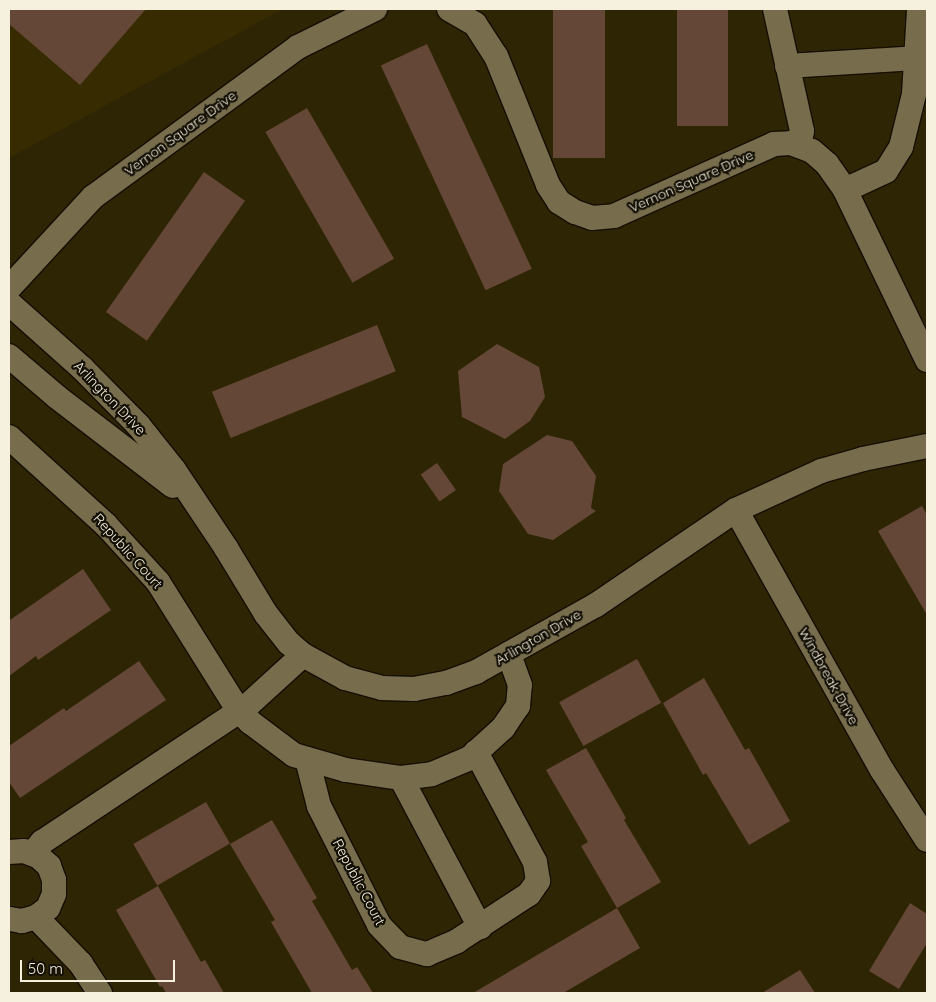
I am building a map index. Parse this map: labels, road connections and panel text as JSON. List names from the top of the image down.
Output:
{
  "streets": {
    "street": [
      "Vernon Square Drive",
      "Arlington Drive",
      "Republic Court",
      "Windbreak Drive"
    ]
  },
  "crossings": [
    ["Arlington Drive", "Republic Court"],
    ["Arlington Drive", "Windbreak Drive"]
  ],
  "scale_bar": "50 m"
}
